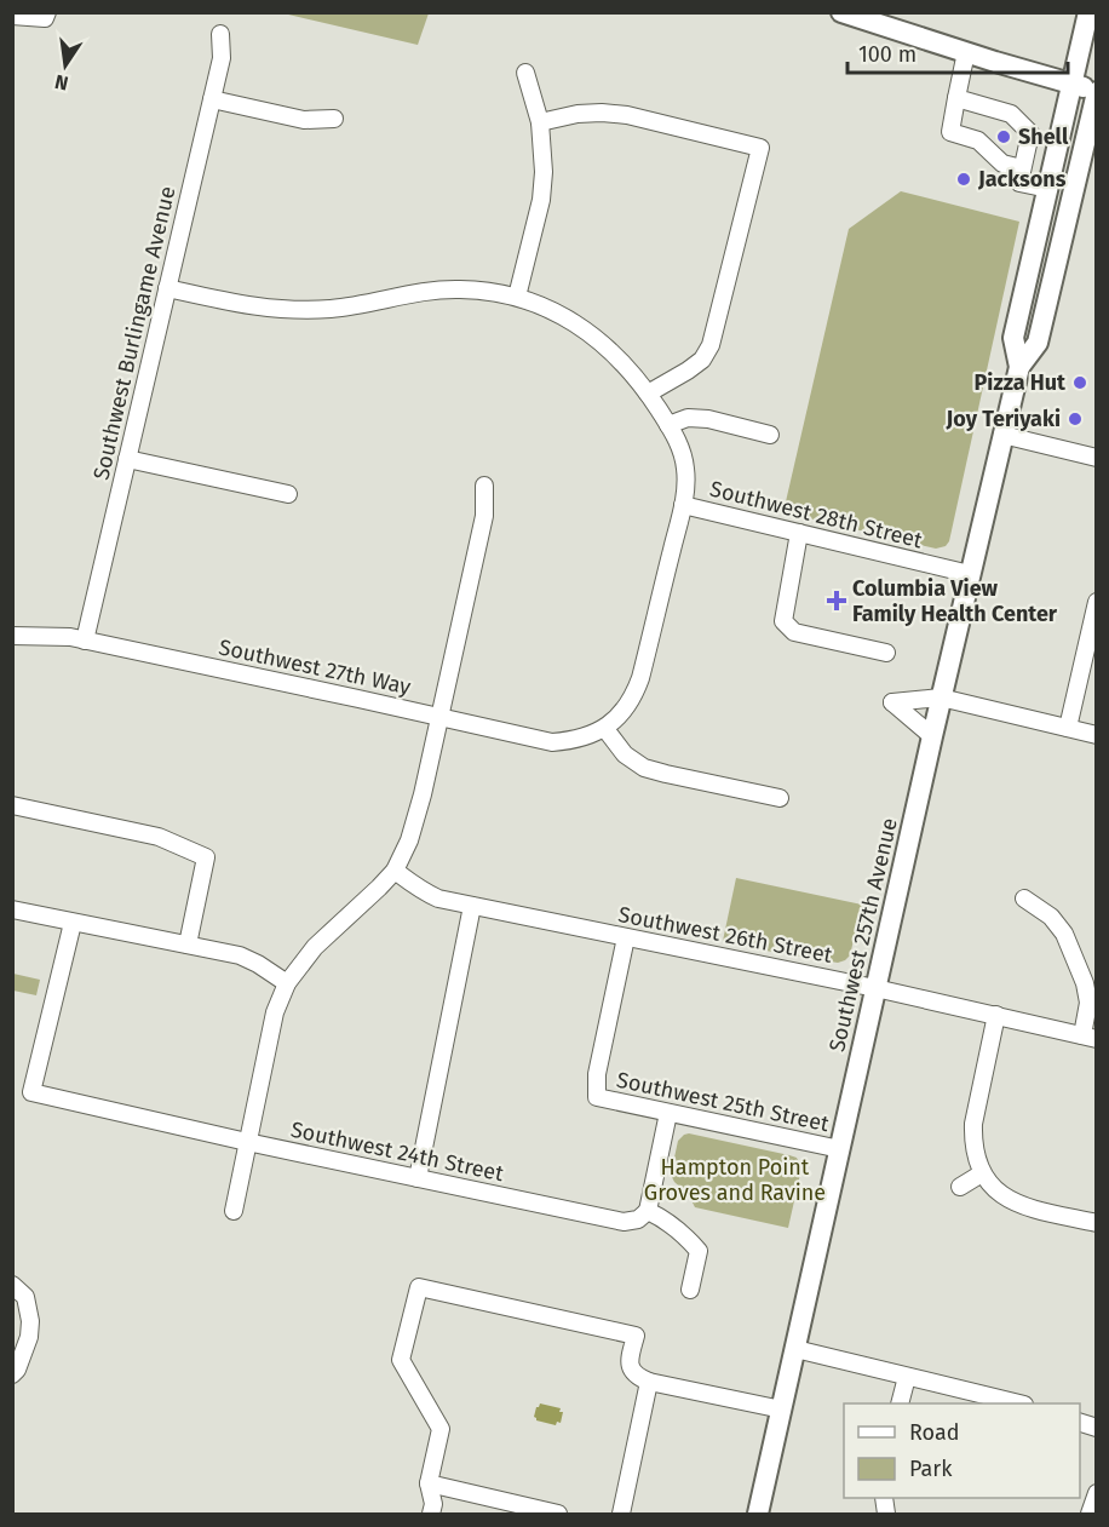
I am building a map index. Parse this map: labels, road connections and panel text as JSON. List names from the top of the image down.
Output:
{
  "streets": {
    "main road": ["Southwest 257th Avenue"],
    "street": [
      "Southwest Burlingame Avenue",
      "Southwest 28th Street",
      "Southwest 27th Way",
      "Southwest 26th Street",
      "Southwest 25th Street",
      "Southwest 24th Street"
    ]
  },
  "crossings": [
    ["Southwest Burlingame Avenue", "Southwest 28th Street"],
    ["Southwest Burlingame Avenue", "Southwest 27th Way"],
    ["Southwest 28th Street", "Southwest 257th Avenue"],
    ["Southwest 26th Street", "Southwest 257th Avenue"],
    ["Southwest 26th Street", "Southwest 25th Street"],
    ["Southwest 257th Avenue", "Southwest 25th Street"]
  ],
  "parks": ["Hampton Point Groves and Ravine"],
  "places": {
    "other": [
      "Shell",
      "Jacksons",
      "Pizza Hut",
      "Joy Teriyaki"
    ],
    "health": ["Columbia View Family Health Center"]
  },
  "legend": ["Road", "Park"],
  "scale_bar": "100 m",
  "north": "bottom"
}
